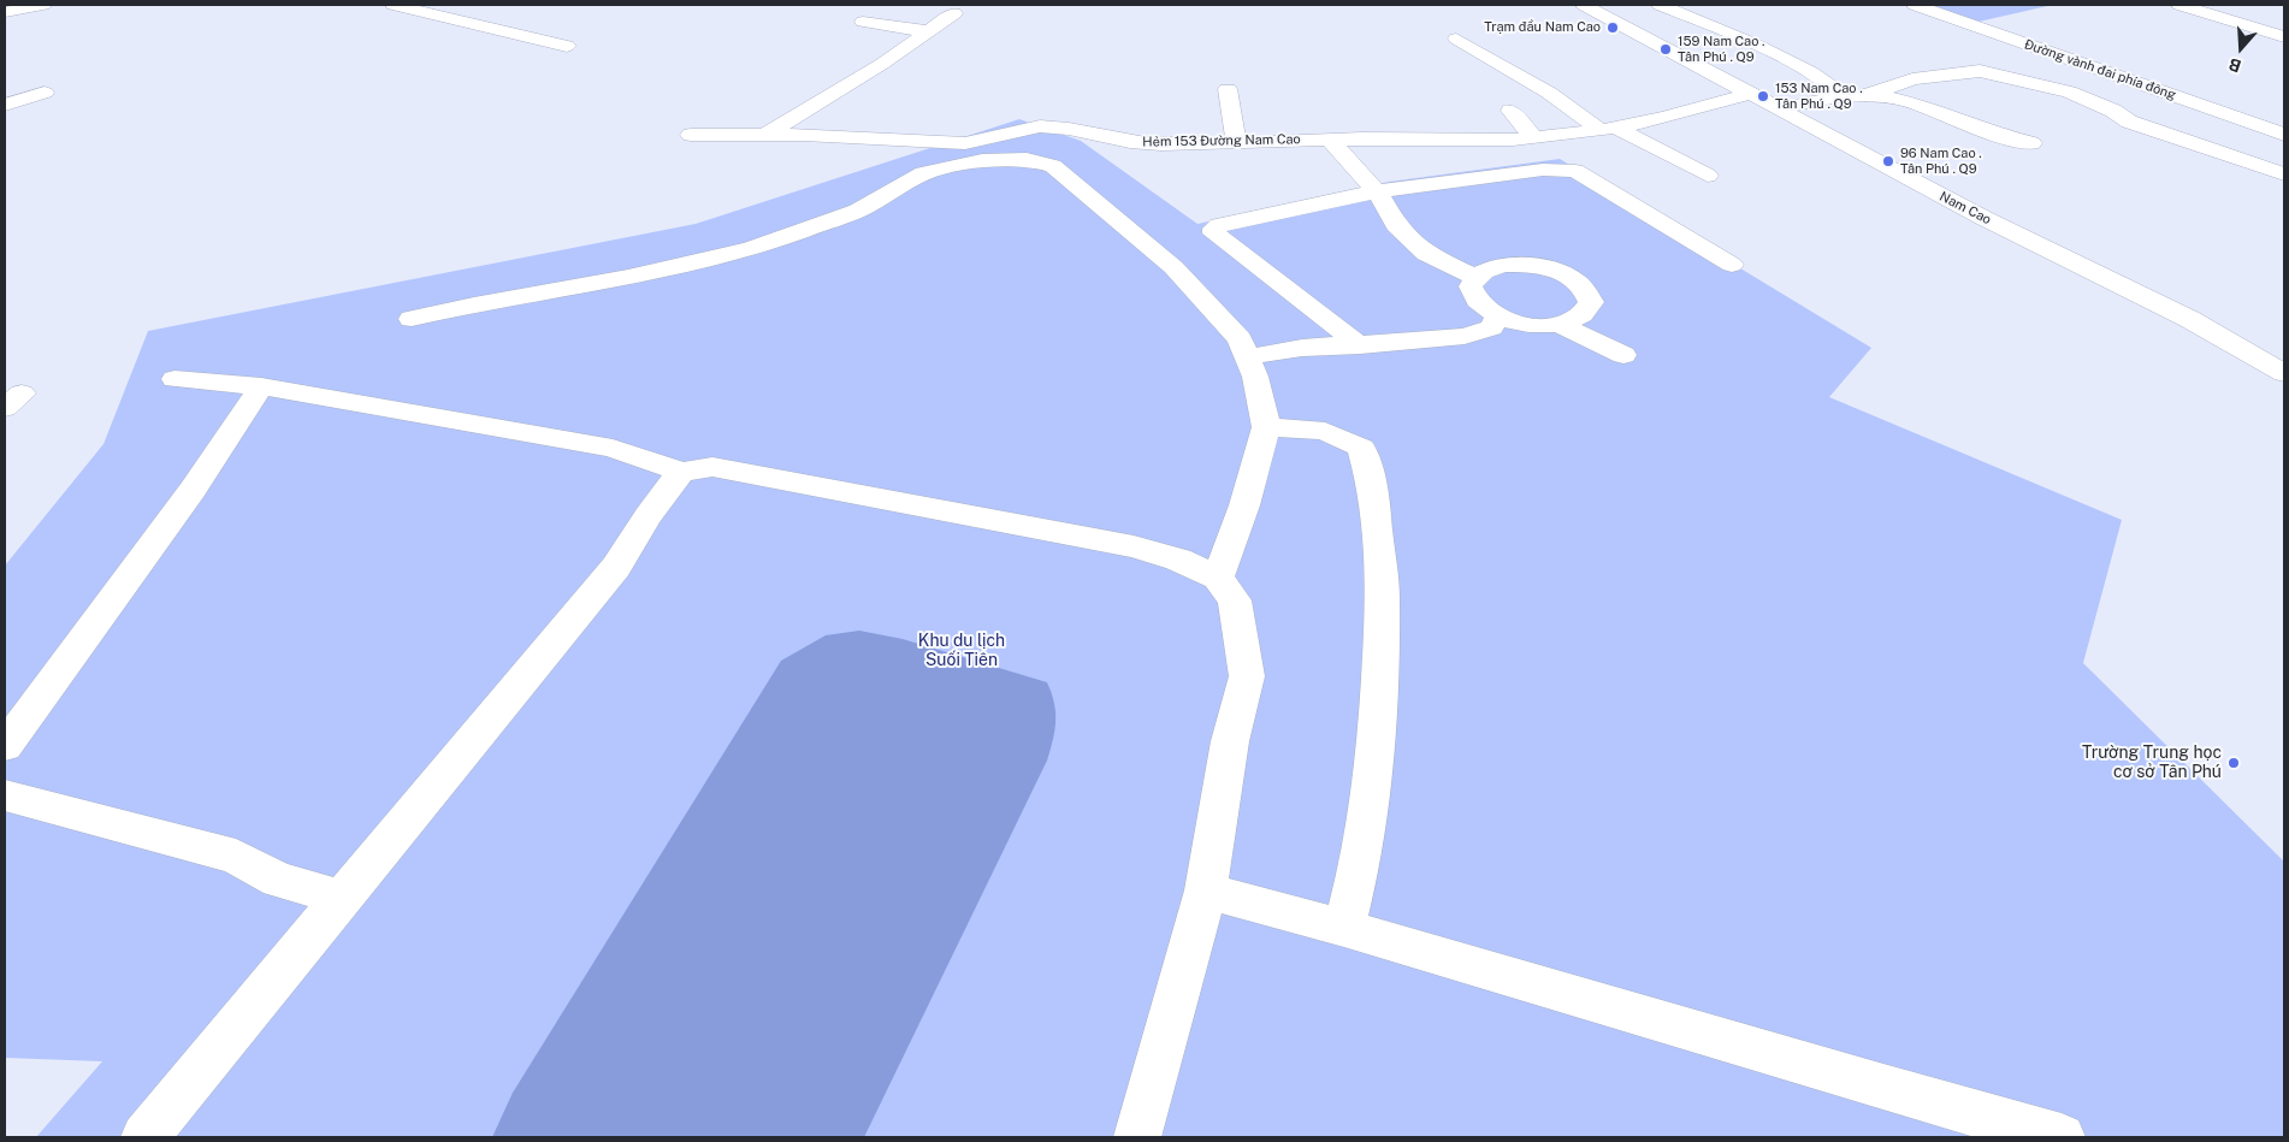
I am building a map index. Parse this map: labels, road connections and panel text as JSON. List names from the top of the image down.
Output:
{
  "streets": {
    "street": ["Đường vành đai phía đông", "Hẻm 153 Đường Nam Cao", "Nam Cao"]
  },
  "crossings": [
    ["Hẻm 153 Đường Nam Cao", "Nam Cao"]
  ],
  "parks": ["Khu du lịch Suối Tiên"],
  "places": [
    "Trạm đầu Nam Cao",
    "159 Nam Cao . Tân Phú . Q9",
    "153 Nam Cao . Tân Phú . Q9",
    "96 Nam Cao . Tân Phú . Q9",
    "Trường Trung học cơ sở Tân Phú"
  ],
  "north": "bottom"
}
